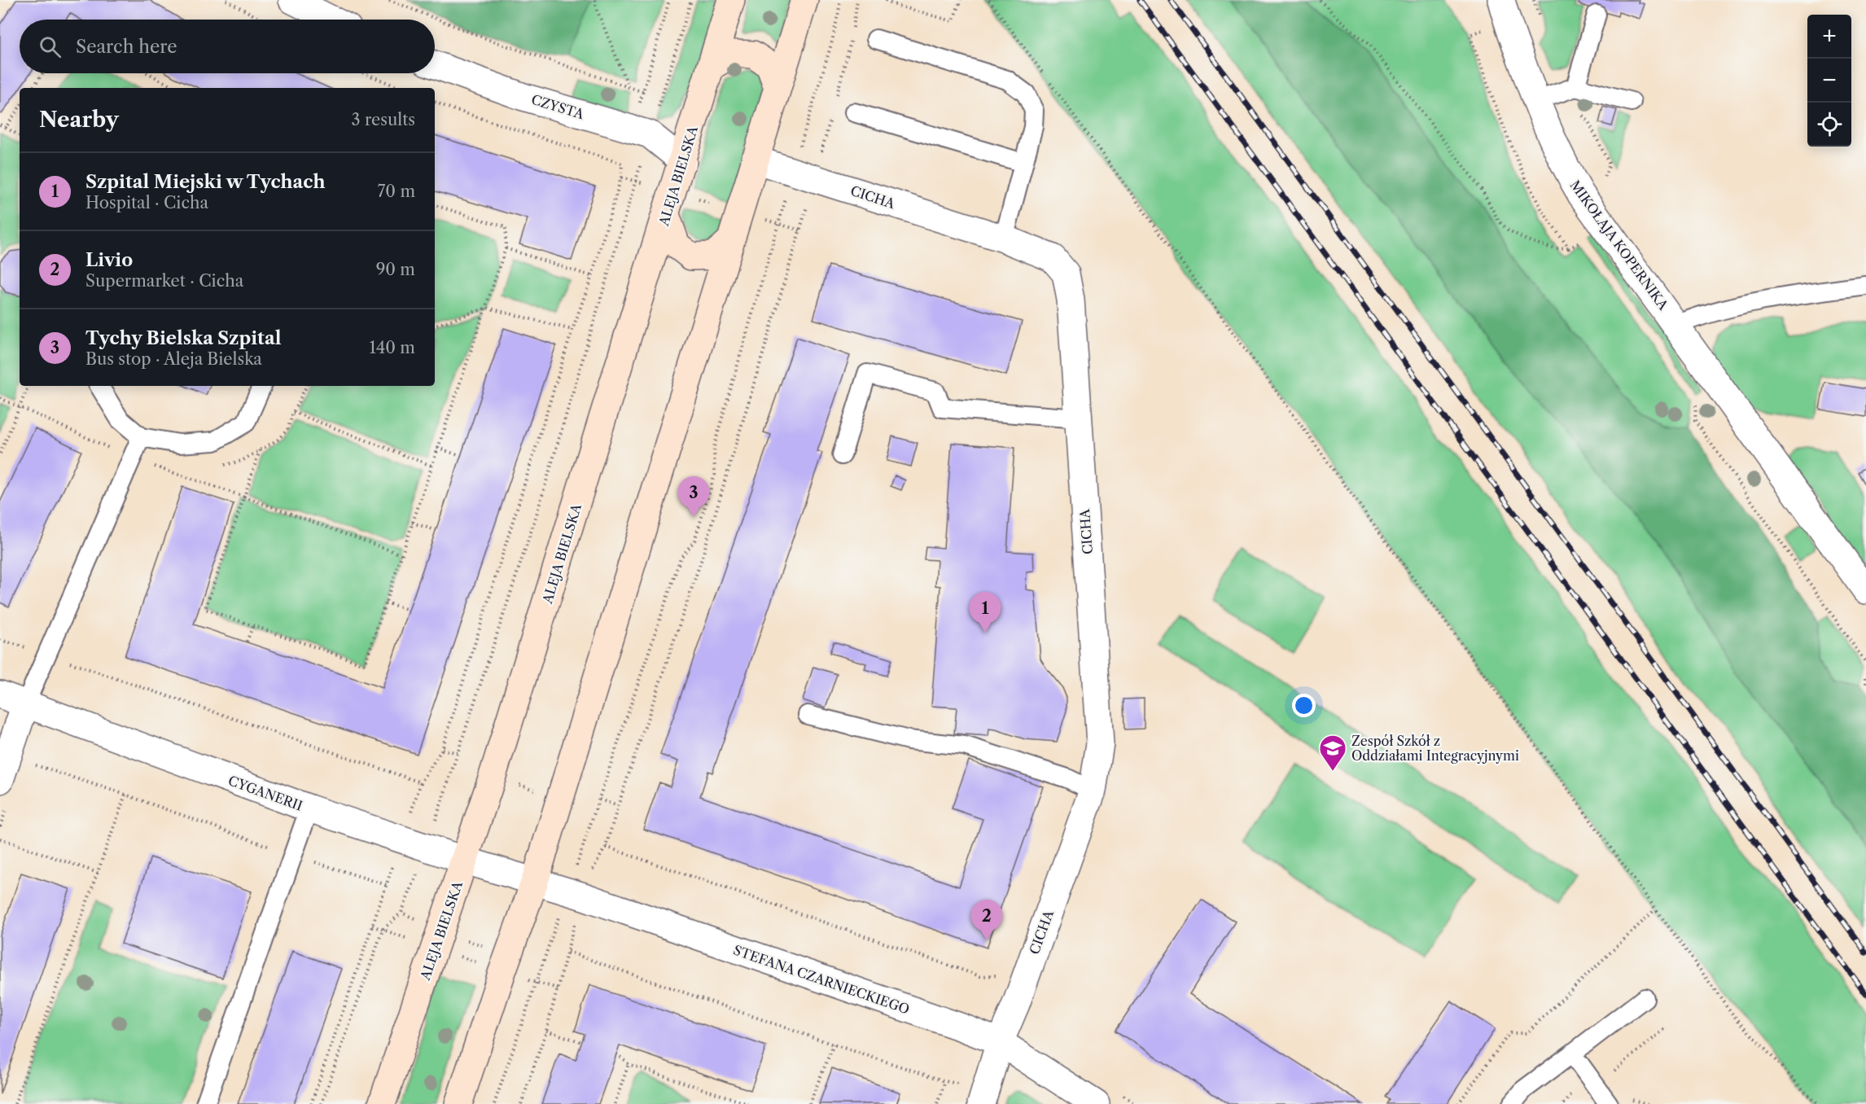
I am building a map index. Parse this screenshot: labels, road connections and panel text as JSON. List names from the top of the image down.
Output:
{
  "streets": {
    "main road": ["ALEJA BIELSKA"],
    "street": [
      "CZYSTA",
      "CICHA",
      "MIKOŁAJA KOPERNIKA",
      "CYGANERII",
      "STEFANA CZARNIECKIEGO"
    ]
  },
  "crossings": [
    ["CZYSTA", "ALEJA BIELSKA"],
    ["ALEJA BIELSKA", "CYGANERII"],
    ["CICHA", "STEFANA CZARNIECKIEGO"],
    ["CYGANERII", "STEFANA CZARNIECKIEGO"]
  ],
  "places": {
    "school or university": ["Zespół Szkół z Oddziałami Integracyjnymi"]
  },
  "page": {
    "map_buttons": ["+", "−"],
    "search": "Search here",
    "heading": ["Nearby", "3 results"],
    "list": [
      {
        "mark": "1",
        "name": "Szpital Miejski w Tychach",
        "note": "Hospital · Cicha",
        "value": "70 m"
      },
      {
        "mark": "2",
        "name": "Livio",
        "note": "Supermarket · Cicha",
        "value": "90 m"
      },
      {
        "mark": "3",
        "name": "Tychy Bielska Szpital",
        "note": "Bus stop · Aleja Bielska",
        "value": "140 m"
      }
    ],
    "pins": ["3", "1", "2"]
  }
}
